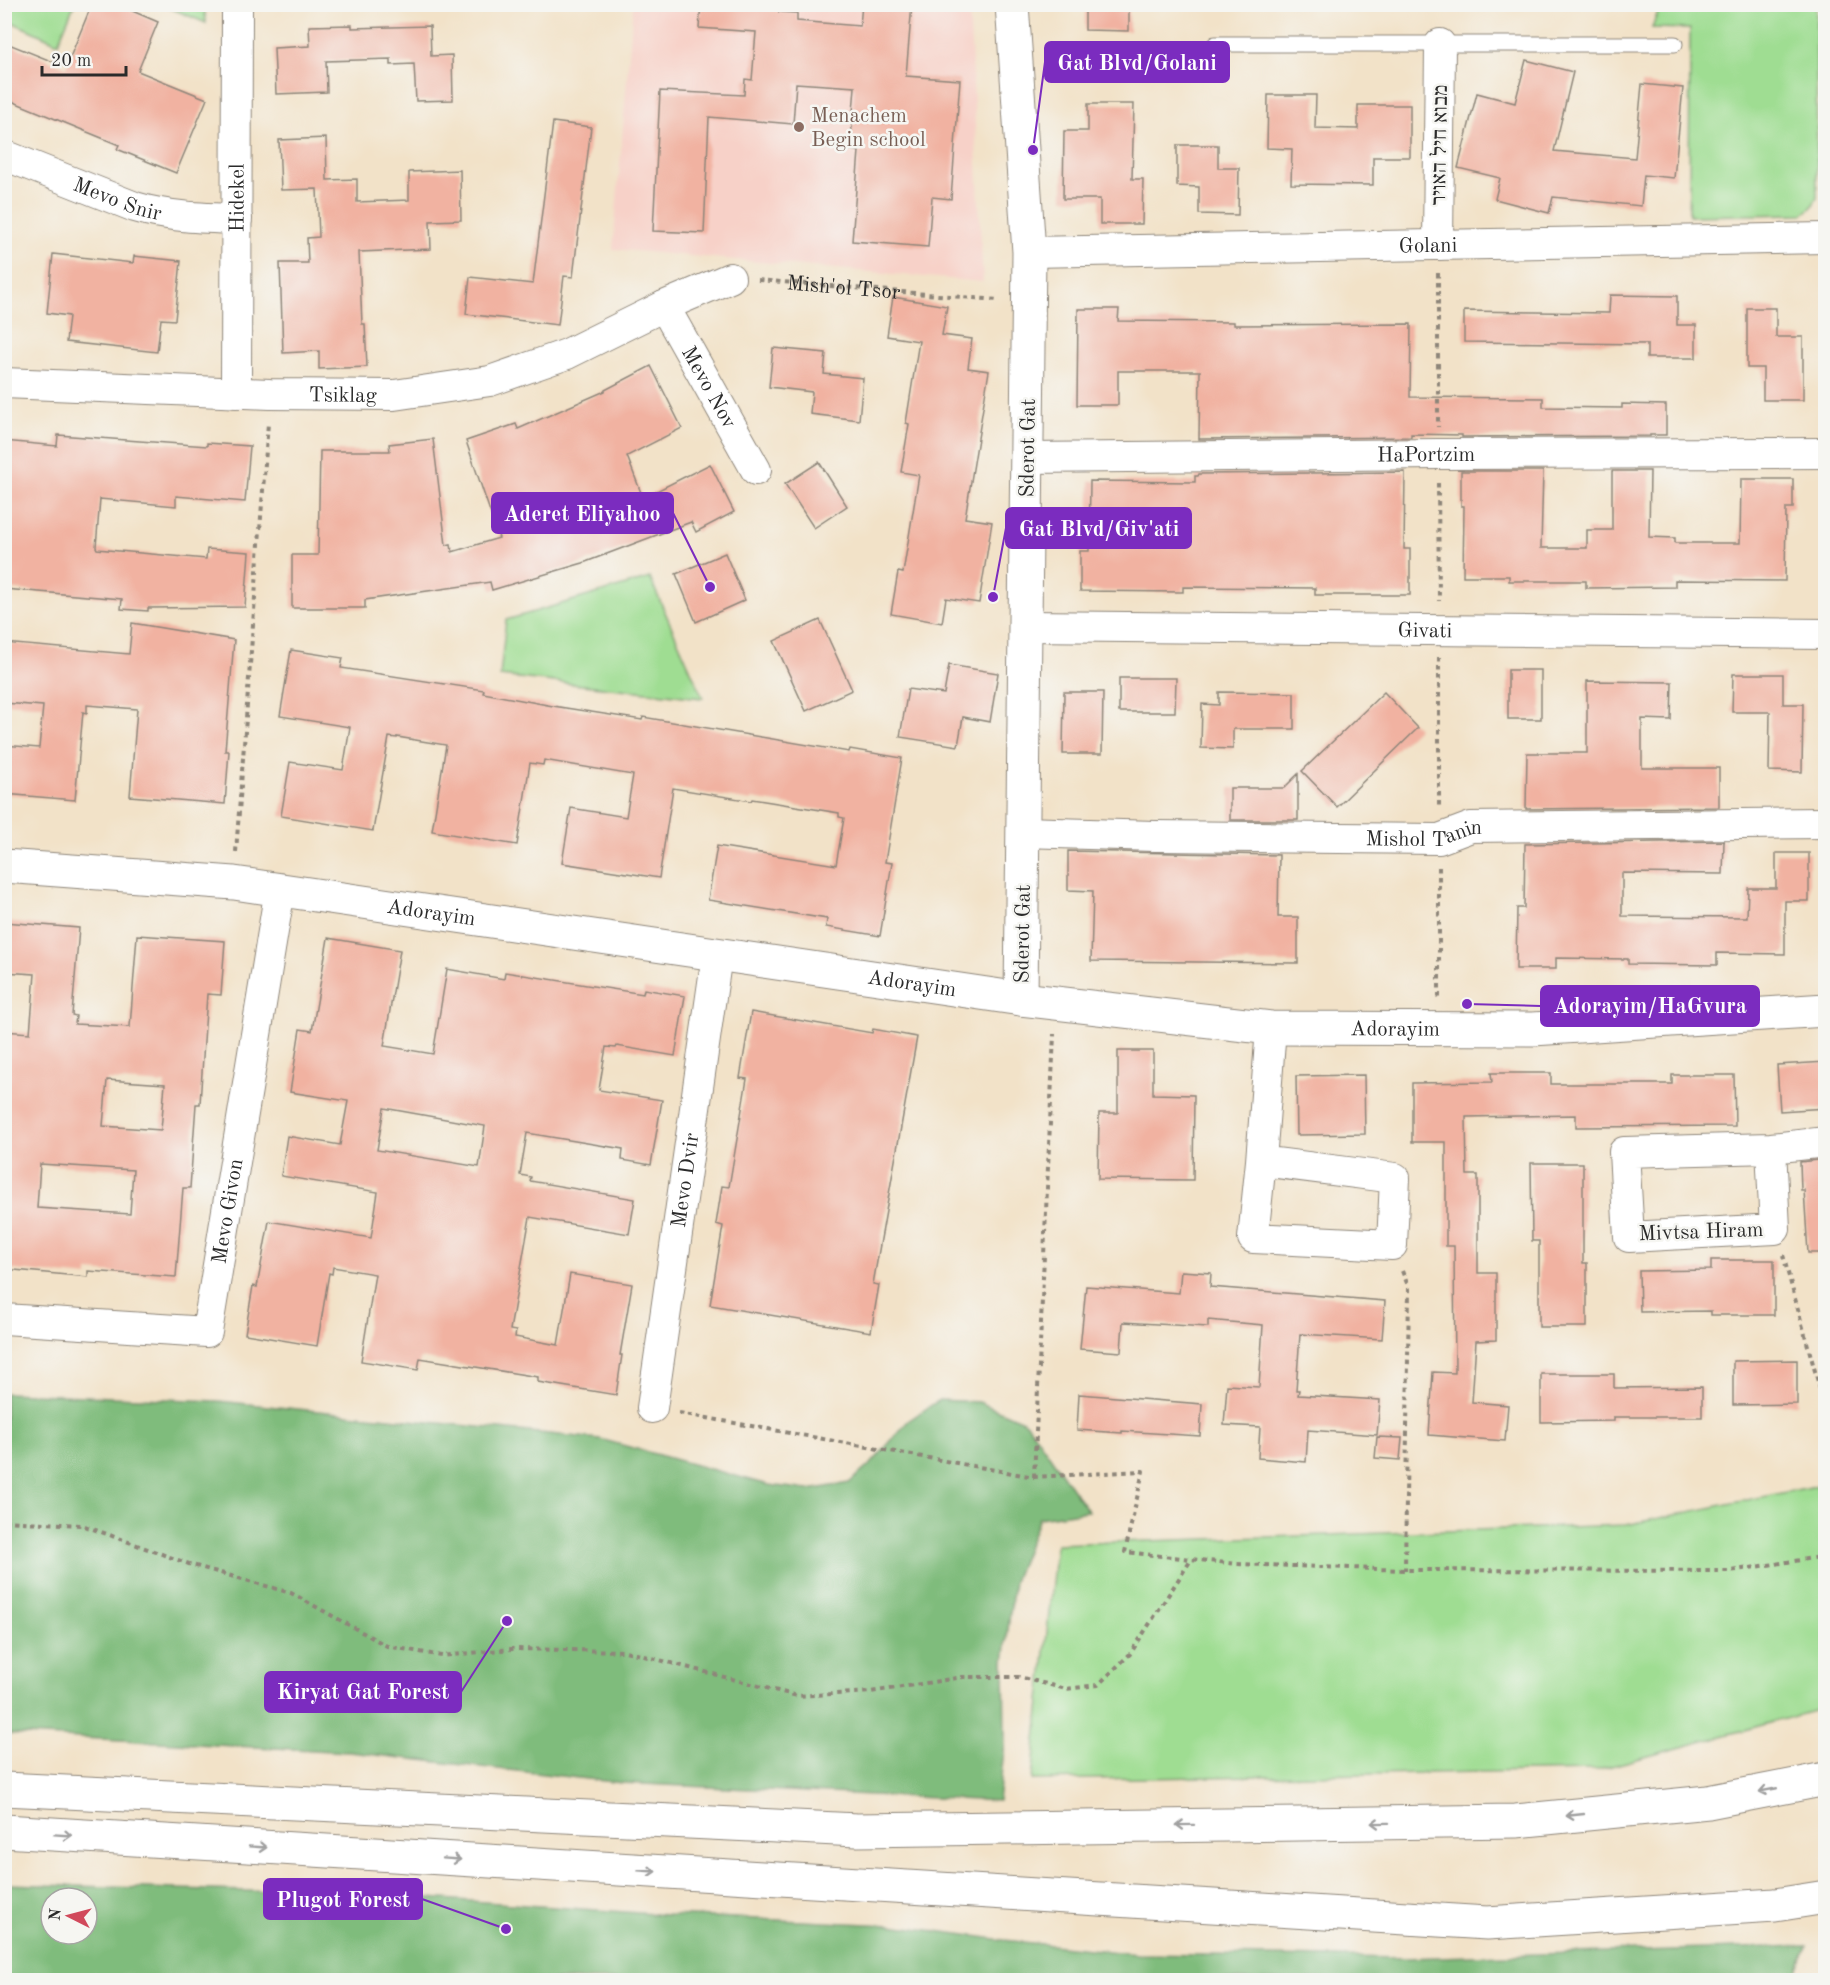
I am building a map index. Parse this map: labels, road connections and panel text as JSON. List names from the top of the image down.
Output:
{
  "streets": {
    "main road": ["Sderot Gat", "Adorayim"],
    "street": [
      "מבוא חיל האויר",
      "Mevo Snir",
      "Hidekel",
      "Golani",
      "Mevo Nov",
      "Tsiklag",
      "HaPortzim",
      "Givati",
      "Mishol Tanin",
      "Mevo Dvir",
      "Mevo Givon",
      "Mivtsa Hiram"
    ],
    "path": ["Mish'ol Tsor"]
  },
  "crossings": [
    ["מבוא חיל האויר", "Golani"],
    ["Mevo Snir", "Hidekel"],
    ["Hidekel", "Tsiklag"],
    ["Golani", "Sderot Gat"],
    ["Mish'ol Tsor", "Sderot Gat"],
    ["Mevo Nov", "Tsiklag"],
    ["Sderot Gat", "HaPortzim"],
    ["Sderot Gat", "Givati"],
    ["Sderot Gat", "Mishol Tanin"],
    ["Sderot Gat", "Adorayim"],
    ["Adorayim", "Mevo Dvir"],
    ["Adorayim", "Mevo Givon"]
  ],
  "places": [
    "Menachem Begin school",
    "Gat Blvd/Golani",
    "Aderet Eliyahoo",
    "Gat Blvd/Giv'ati",
    "Adorayim/HaGvura",
    "Kiryat Gat Forest",
    "Plugot Forest"
  ],
  "scale_bar": "20 m",
  "north": "left"
}
